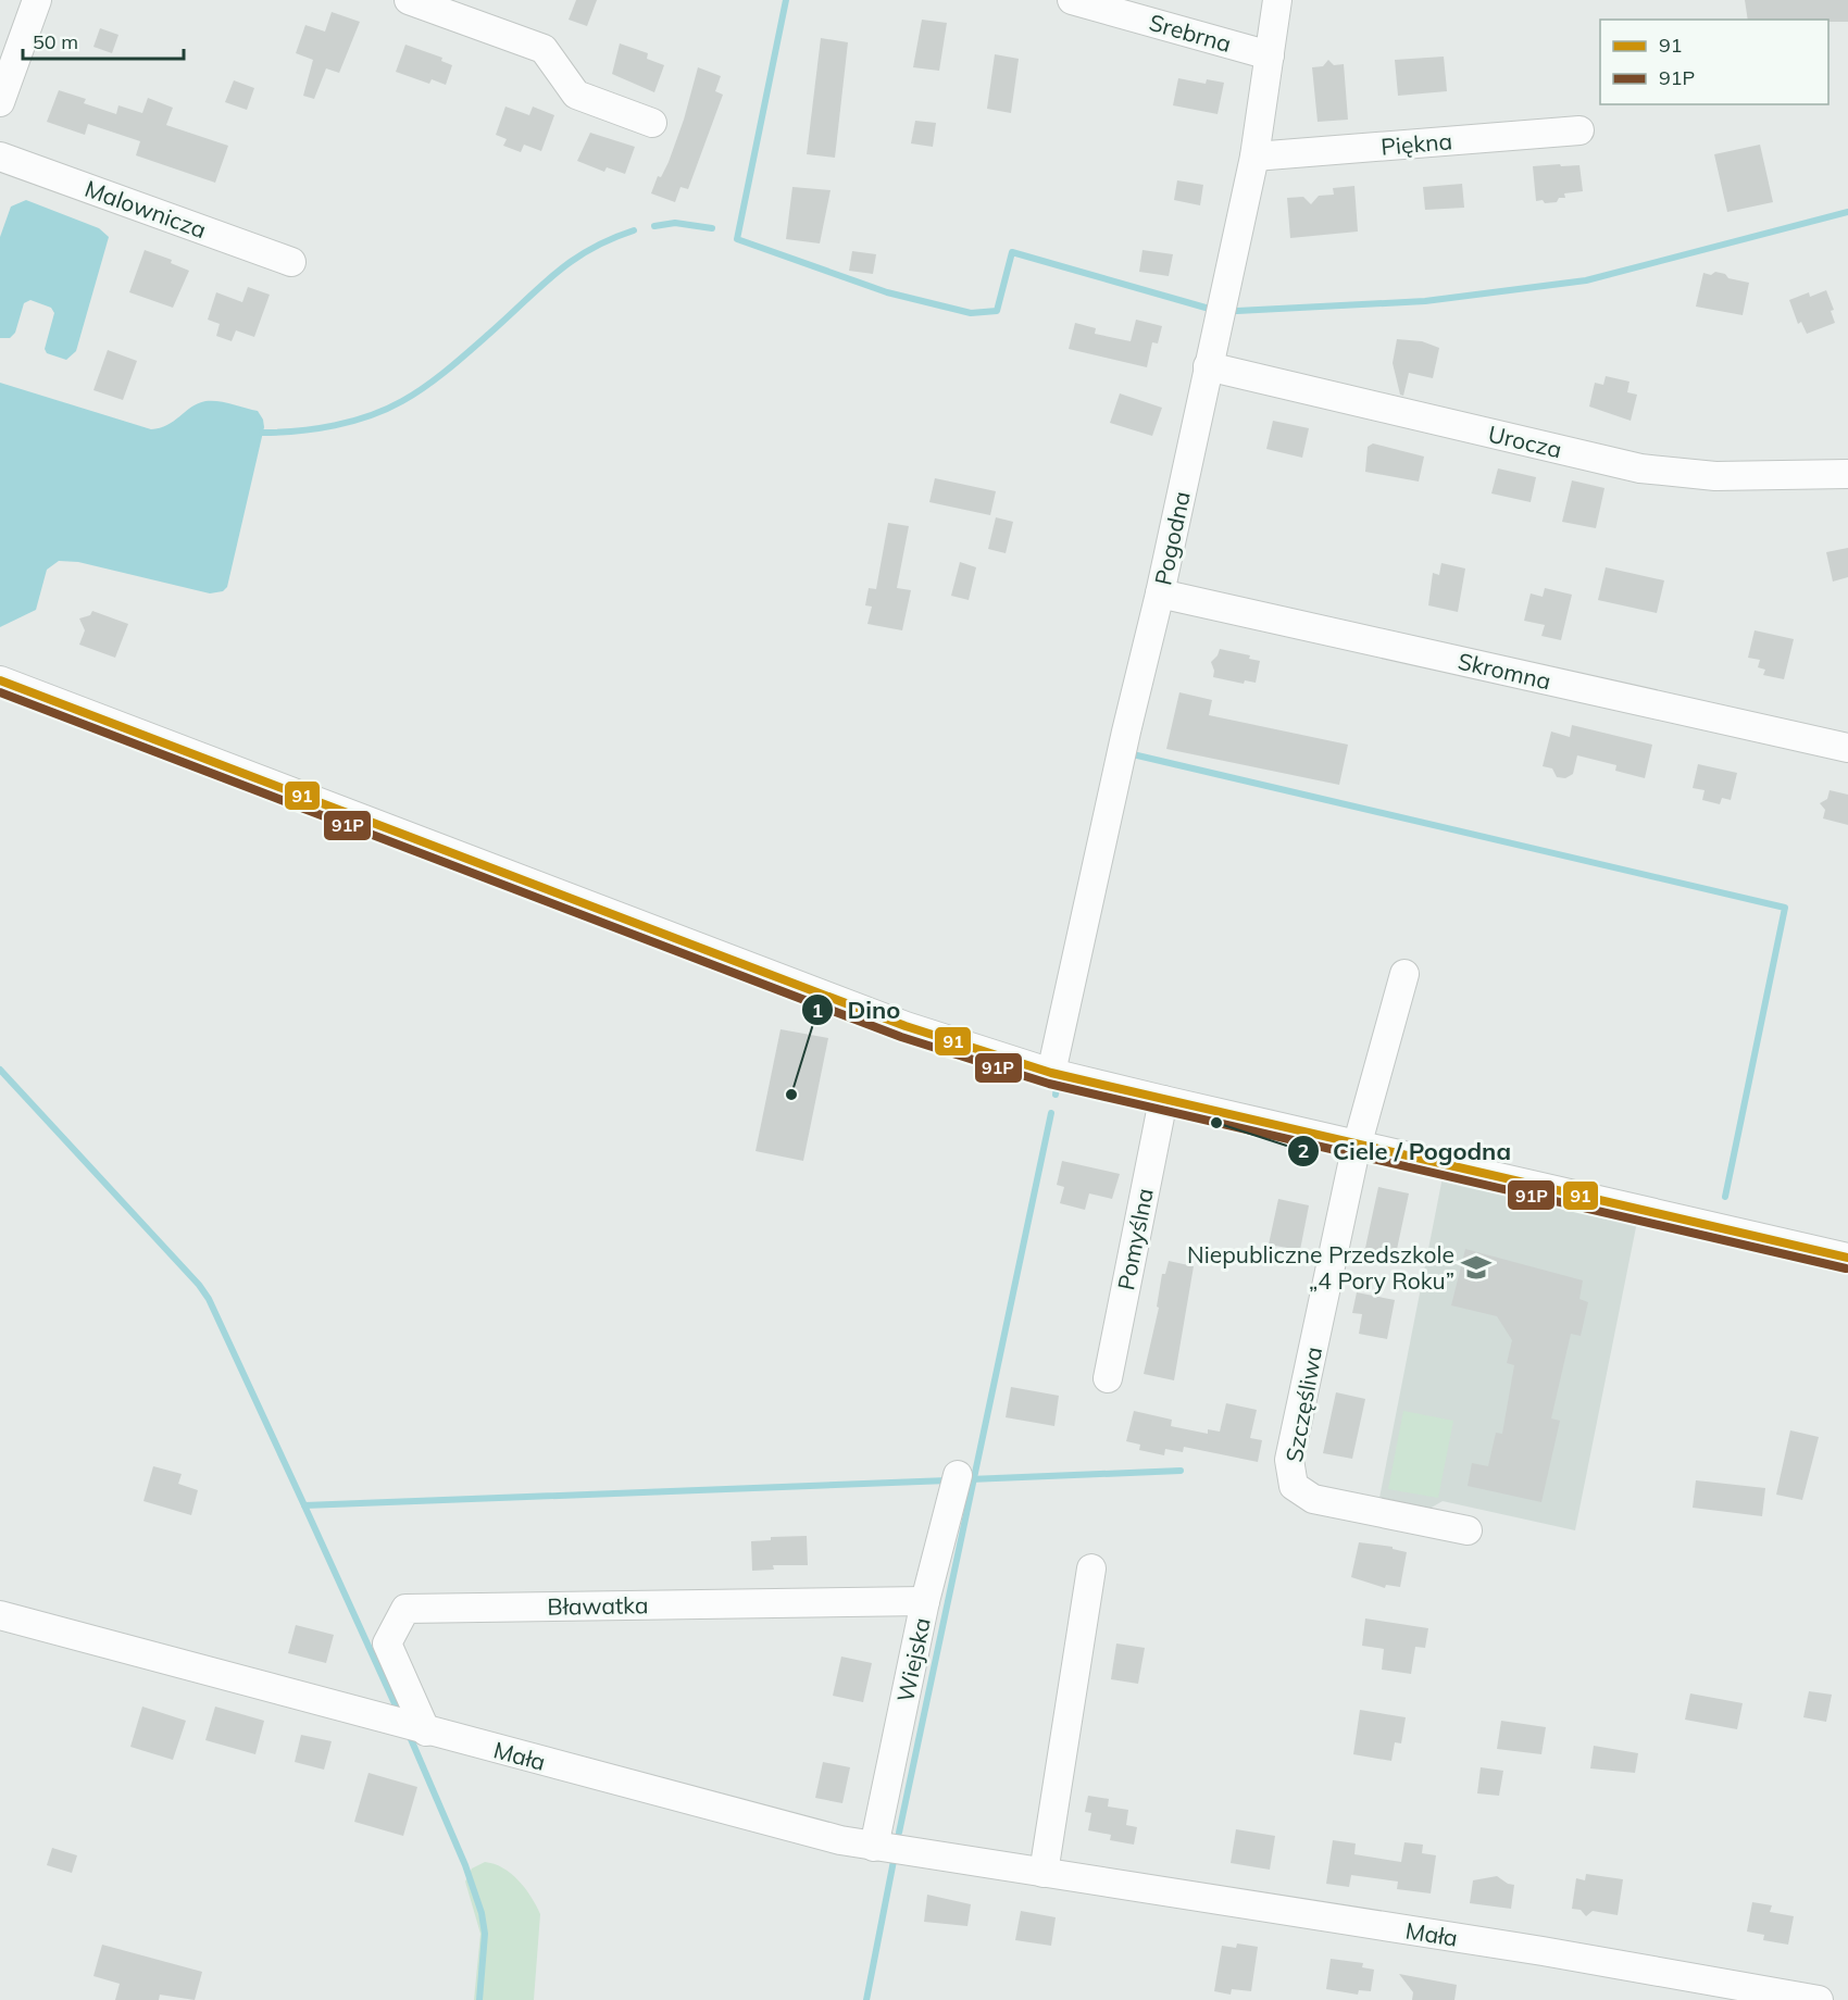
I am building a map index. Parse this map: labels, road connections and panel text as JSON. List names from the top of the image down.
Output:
{
  "streets": {
    "street": [
      "Srebrna",
      "Piękna",
      "Malownicza",
      "Urocza",
      "Pogodna",
      "Skromna",
      "Pomyślna",
      "Szczęśliwa",
      "Bławatka",
      "Wiejska",
      "Mała"
    ]
  },
  "crossings": [
    ["Srebrna", "Pogodna"],
    ["Piękna", "Pogodna"],
    ["Urocza", "Pogodna"],
    ["Pogodna", "Skromna"],
    ["Bławatka", "Wiejska"],
    ["Bławatka", "Mała"],
    ["Wiejska", "Mała"]
  ],
  "places": {
    "other": ["Dino", "Ciele / Pogodna"],
    "school or university": ["Niepubliczne Przedszkole „4 Pory Roku”"]
  },
  "lines": ["transit line 91", "transit line 91P"],
  "legend": ["91", "91P"],
  "scale_bar": "50 m"
}
